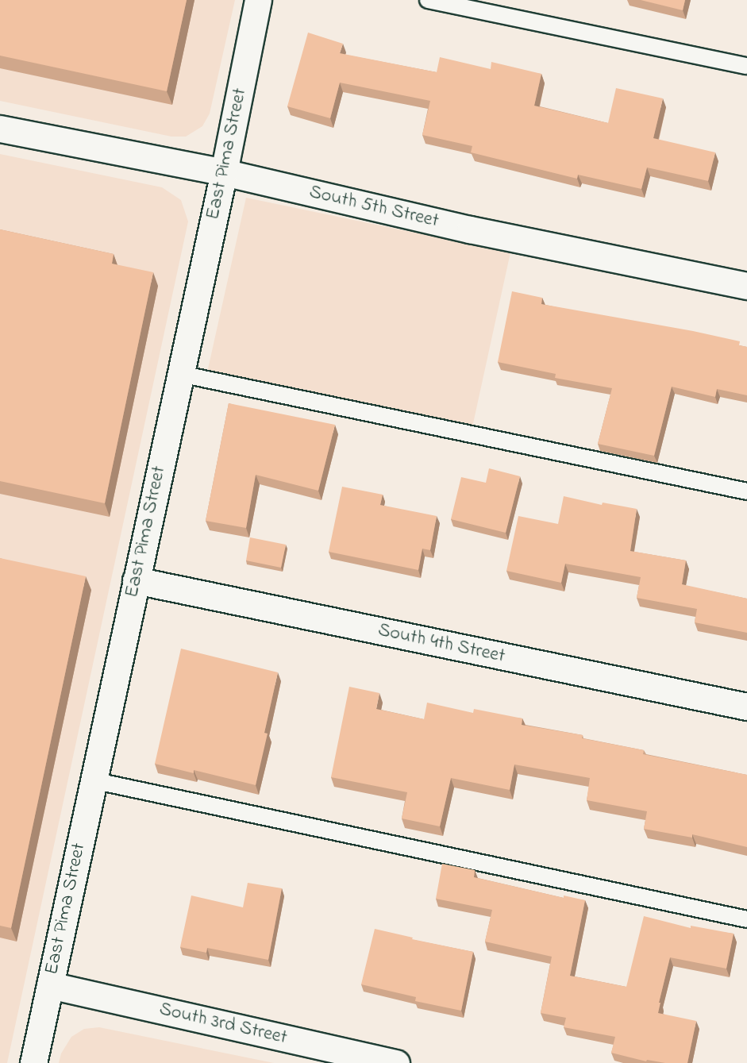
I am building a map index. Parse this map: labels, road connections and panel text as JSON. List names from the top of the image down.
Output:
{
  "streets": {
    "street": [
      "East Pima Street",
      "South 5th Street",
      "South 4th Street",
      "South 3rd Street"
    ]
  },
  "crossings": [
    ["East Pima Street", "South 5th Street"],
    ["East Pima Street", "South 4th Street"],
    ["East Pima Street", "South 3rd Street"]
  ]
}
